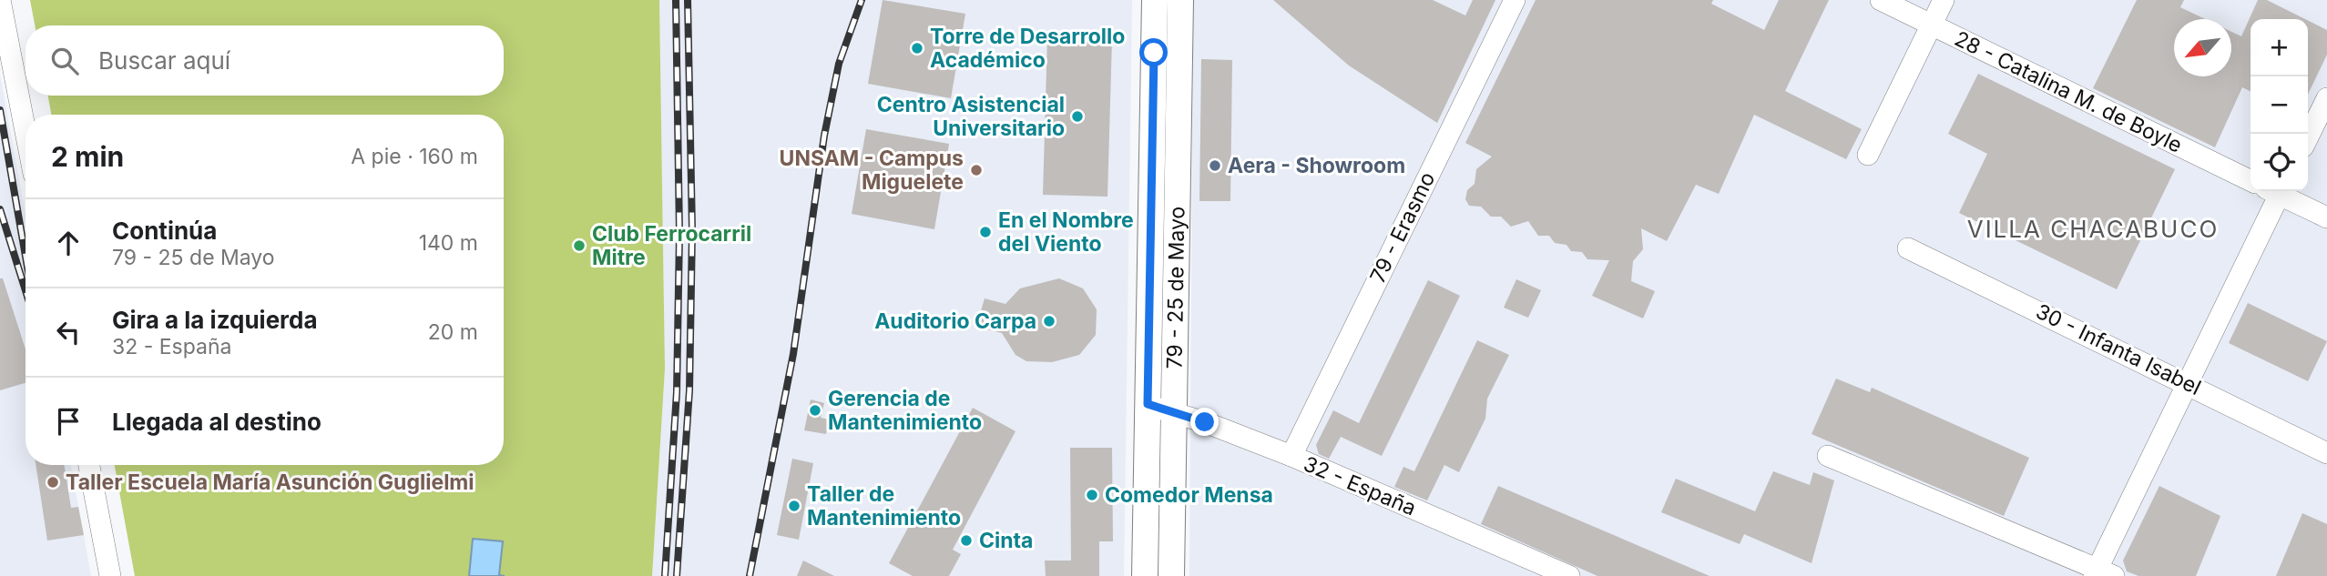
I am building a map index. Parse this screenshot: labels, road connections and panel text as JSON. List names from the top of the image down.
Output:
{
  "streets": {
    "main road": ["79 - 25 de Mayo"],
    "street": [
      "28 - Catalina M. de Boyle",
      "79 - Erasmo",
      "30 - Infanta Isabel",
      "32 - España"
    ]
  },
  "crossings": [
    ["79 - Erasmo", "32 - España"],
    ["79 - 25 de Mayo", "32 - España"]
  ],
  "districts": ["VILLA CHACABUCO"],
  "places": [
    "Torre de Desarrollo Académico",
    "Centro Asistencial Universitario",
    "Aera - Showroom",
    "UNSAM - Campus Miguelete",
    "En el Nombre del Viento",
    "Club Ferrocarril Mitre",
    "Auditorio Carpa",
    "Gerencia de Mantenimiento",
    "Taller Escuela María Asunción Guglielmi",
    "Comedor Mensa",
    "Taller de Mantenimiento",
    "Cinta"
  ],
  "north": "bottom left",
  "page": {
    "map_buttons": ["+", "−"],
    "search": "Buscar aquí",
    "heading": ["2 min", "A pie · 160 m"],
    "list": [
      ["Continúa", "79 - 25 de Mayo", "140 m"],
      ["Gira a la izquierda", "32 - España", "20 m"],
      "Llegada al destino"
    ]
  }
}
